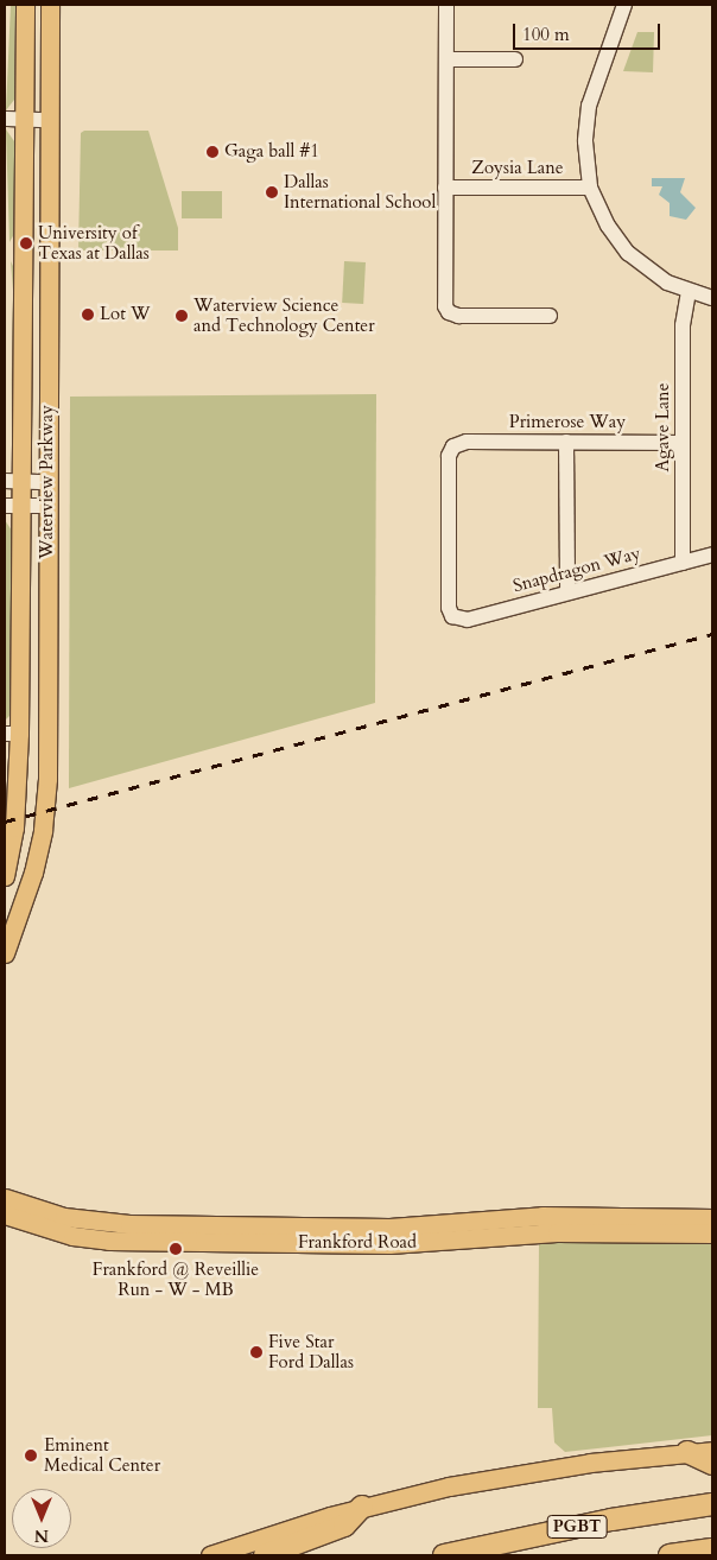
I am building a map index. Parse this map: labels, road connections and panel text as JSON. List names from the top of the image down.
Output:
{
  "streets": {
    "highway": ["PGBT"],
    "main road": ["Waterview Parkway", "Frankford Road"],
    "street": [
      "Zoysia Lane",
      "Primerose Way",
      "Agave Lane",
      "Snapdragon Way"
    ]
  },
  "crossings": [
    ["Primerose Way", "Agave Lane"],
    ["Primerose Way", "Snapdragon Way"],
    ["Agave Lane", "Snapdragon Way"]
  ],
  "places": [
    "Gaga ball #1",
    "Dallas International School",
    "University of Texas at Dallas",
    "Lot W",
    "Waterview Science and Technology Center",
    "Frankford @ Reveillie Run - W - MB",
    "Five Star Ford Dallas",
    "Eminent Medical Center"
  ],
  "scale_bar": "100 m",
  "north": "bottom"
}
